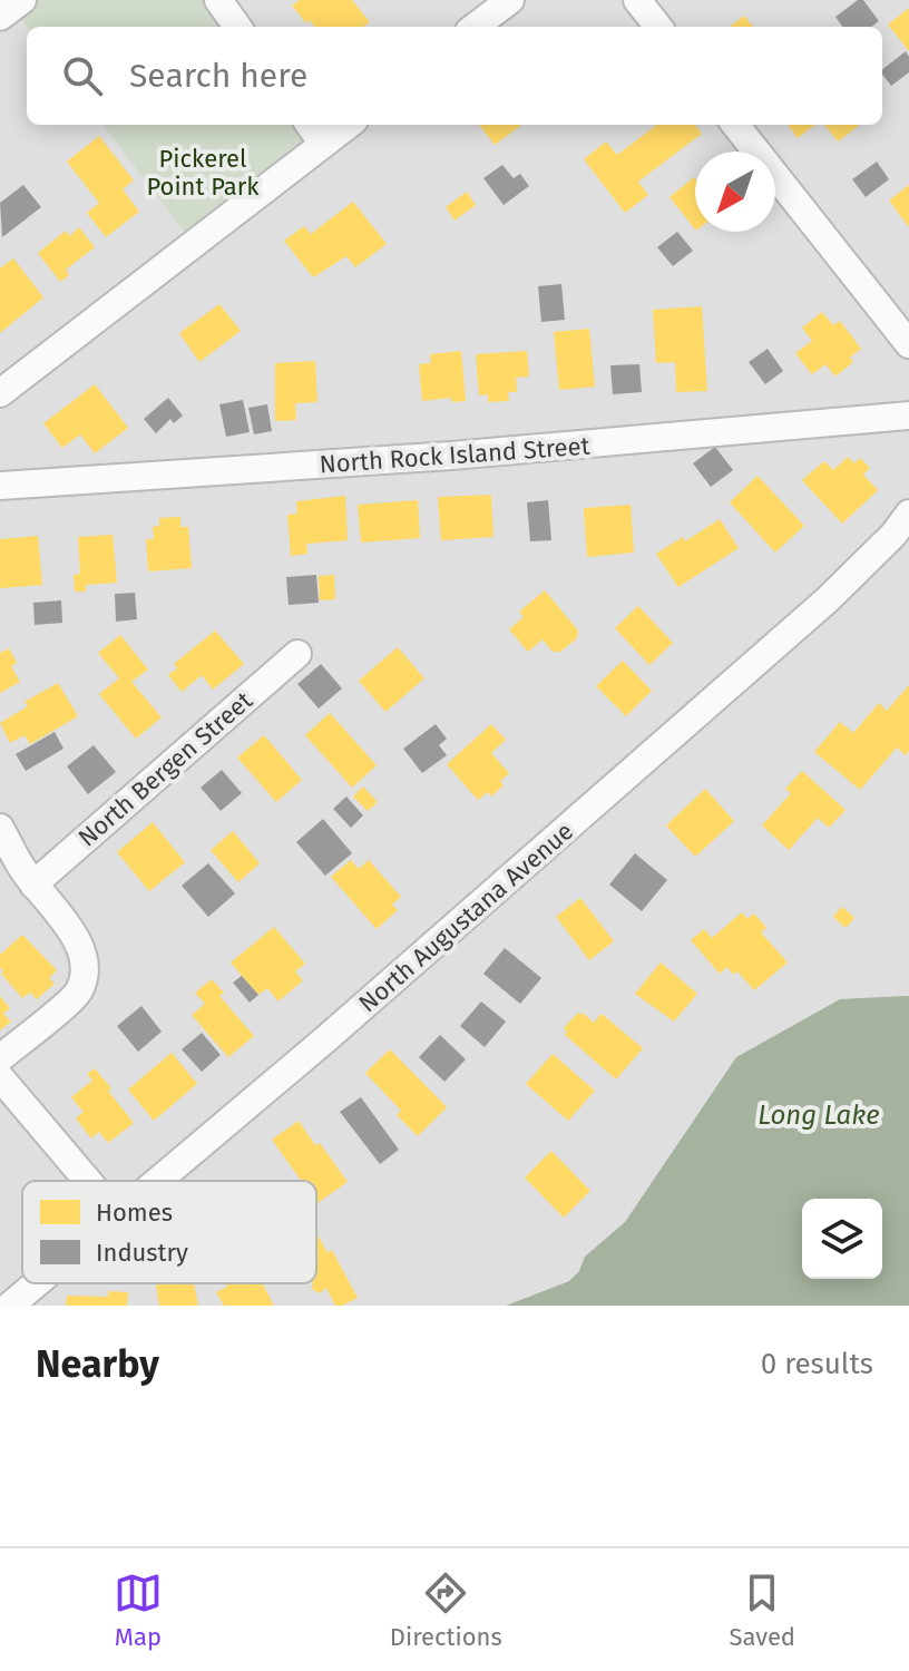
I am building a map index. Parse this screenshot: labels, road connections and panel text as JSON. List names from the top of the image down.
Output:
{
  "streets": {
    "street": ["North Rock Island Street", "North Bergen Street", "North Augustana Avenue"]
  },
  "water": ["Long Lake"],
  "parks": ["Pickerel Point Park"],
  "legend": ["Homes", "Industry"],
  "north": "bottom left",
  "page": {
    "search": "Search here",
    "heading": ["Nearby", "0 results"],
    "nav": ["Map", "Directions", "Saved"]
  }
}
